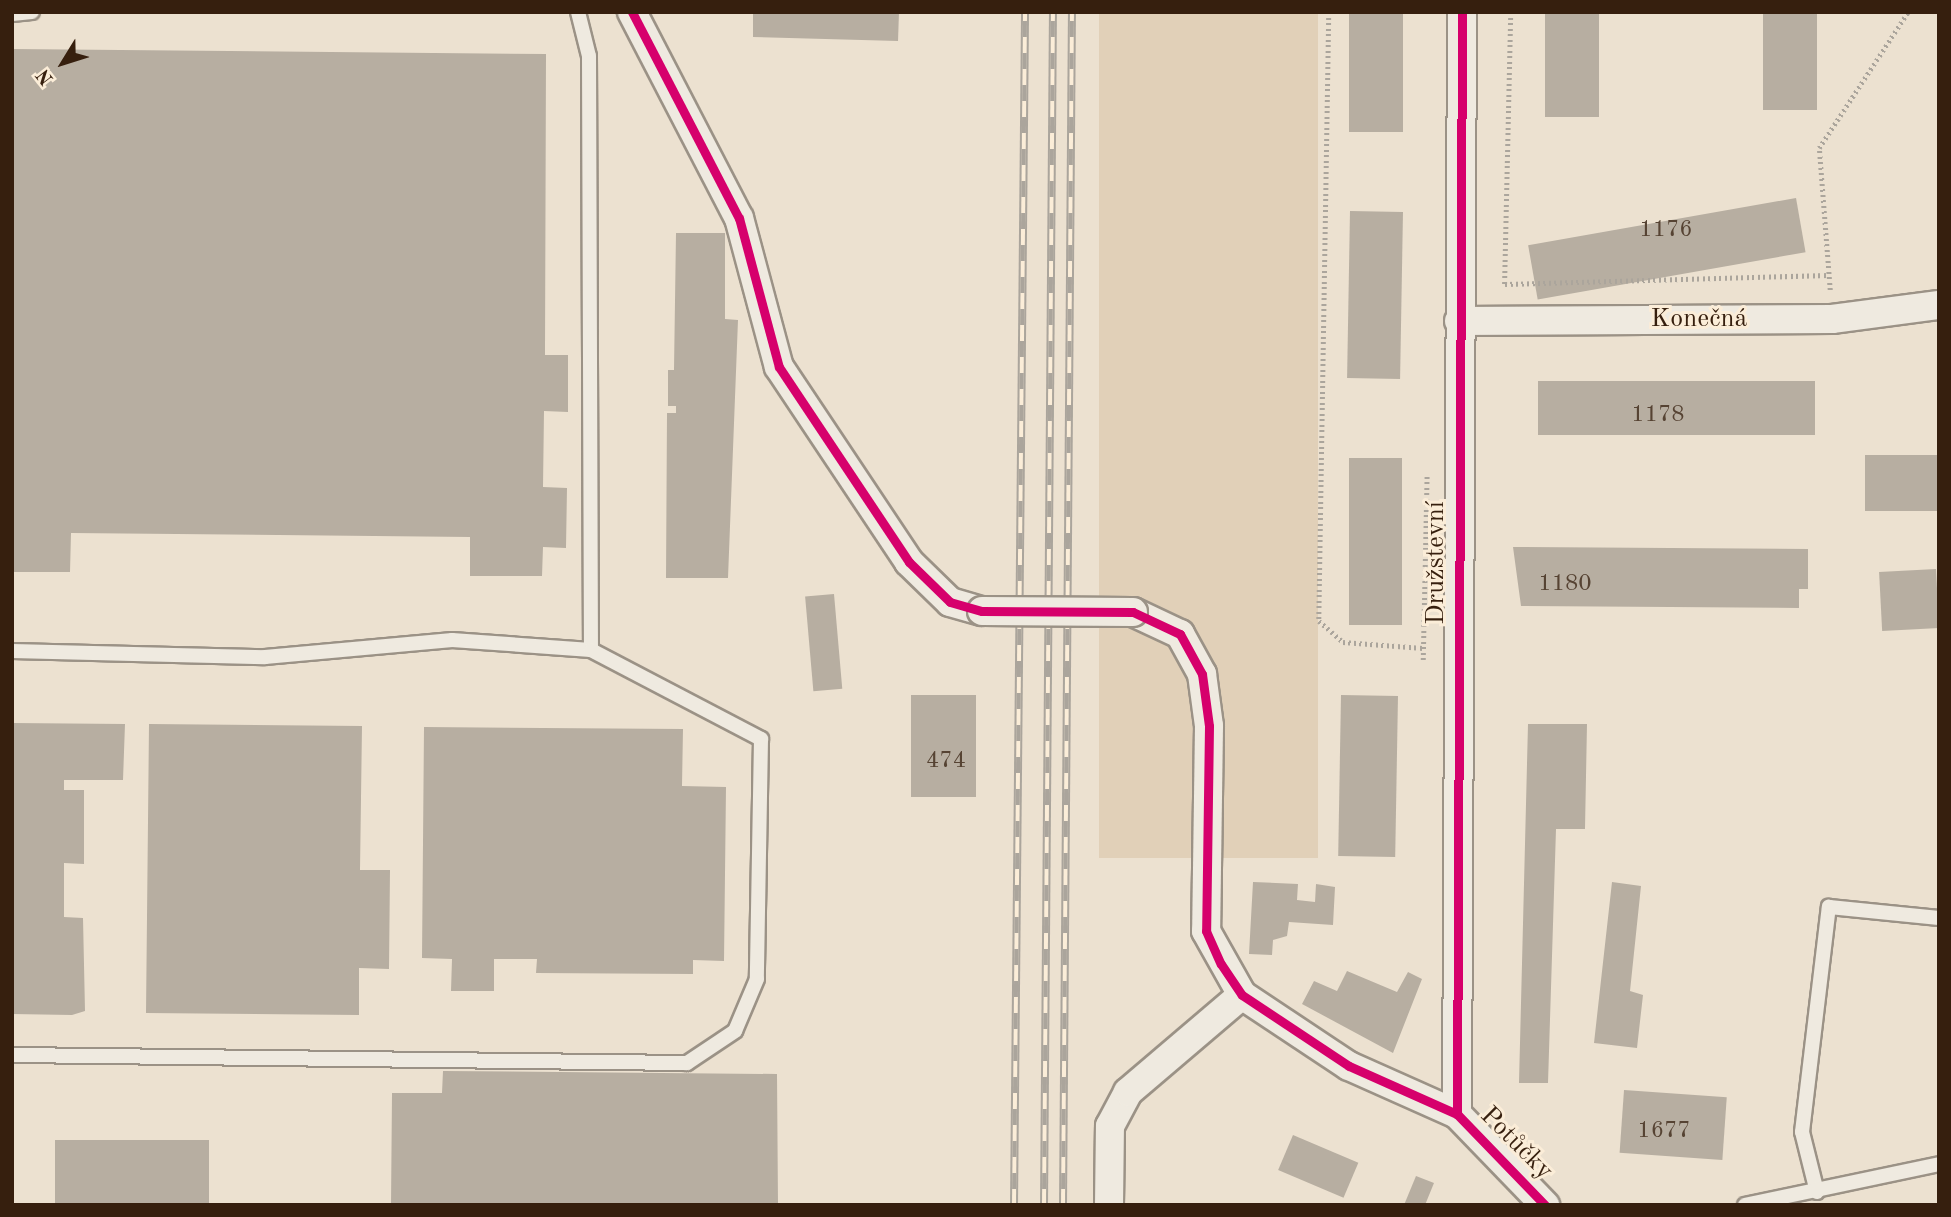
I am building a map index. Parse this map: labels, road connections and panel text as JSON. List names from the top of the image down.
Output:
{
  "streets": {
    "street": ["Konečná", "Družstevní", "Potůčky"]
  },
  "crossings": [
    ["Konečná", "Družstevní"],
    ["Družstevní", "Potůčky"]
  ],
  "house_numbers": [
    "1176",
    "1178",
    "1180",
    "474",
    "1677"
  ],
  "north": "bottom left"
}
